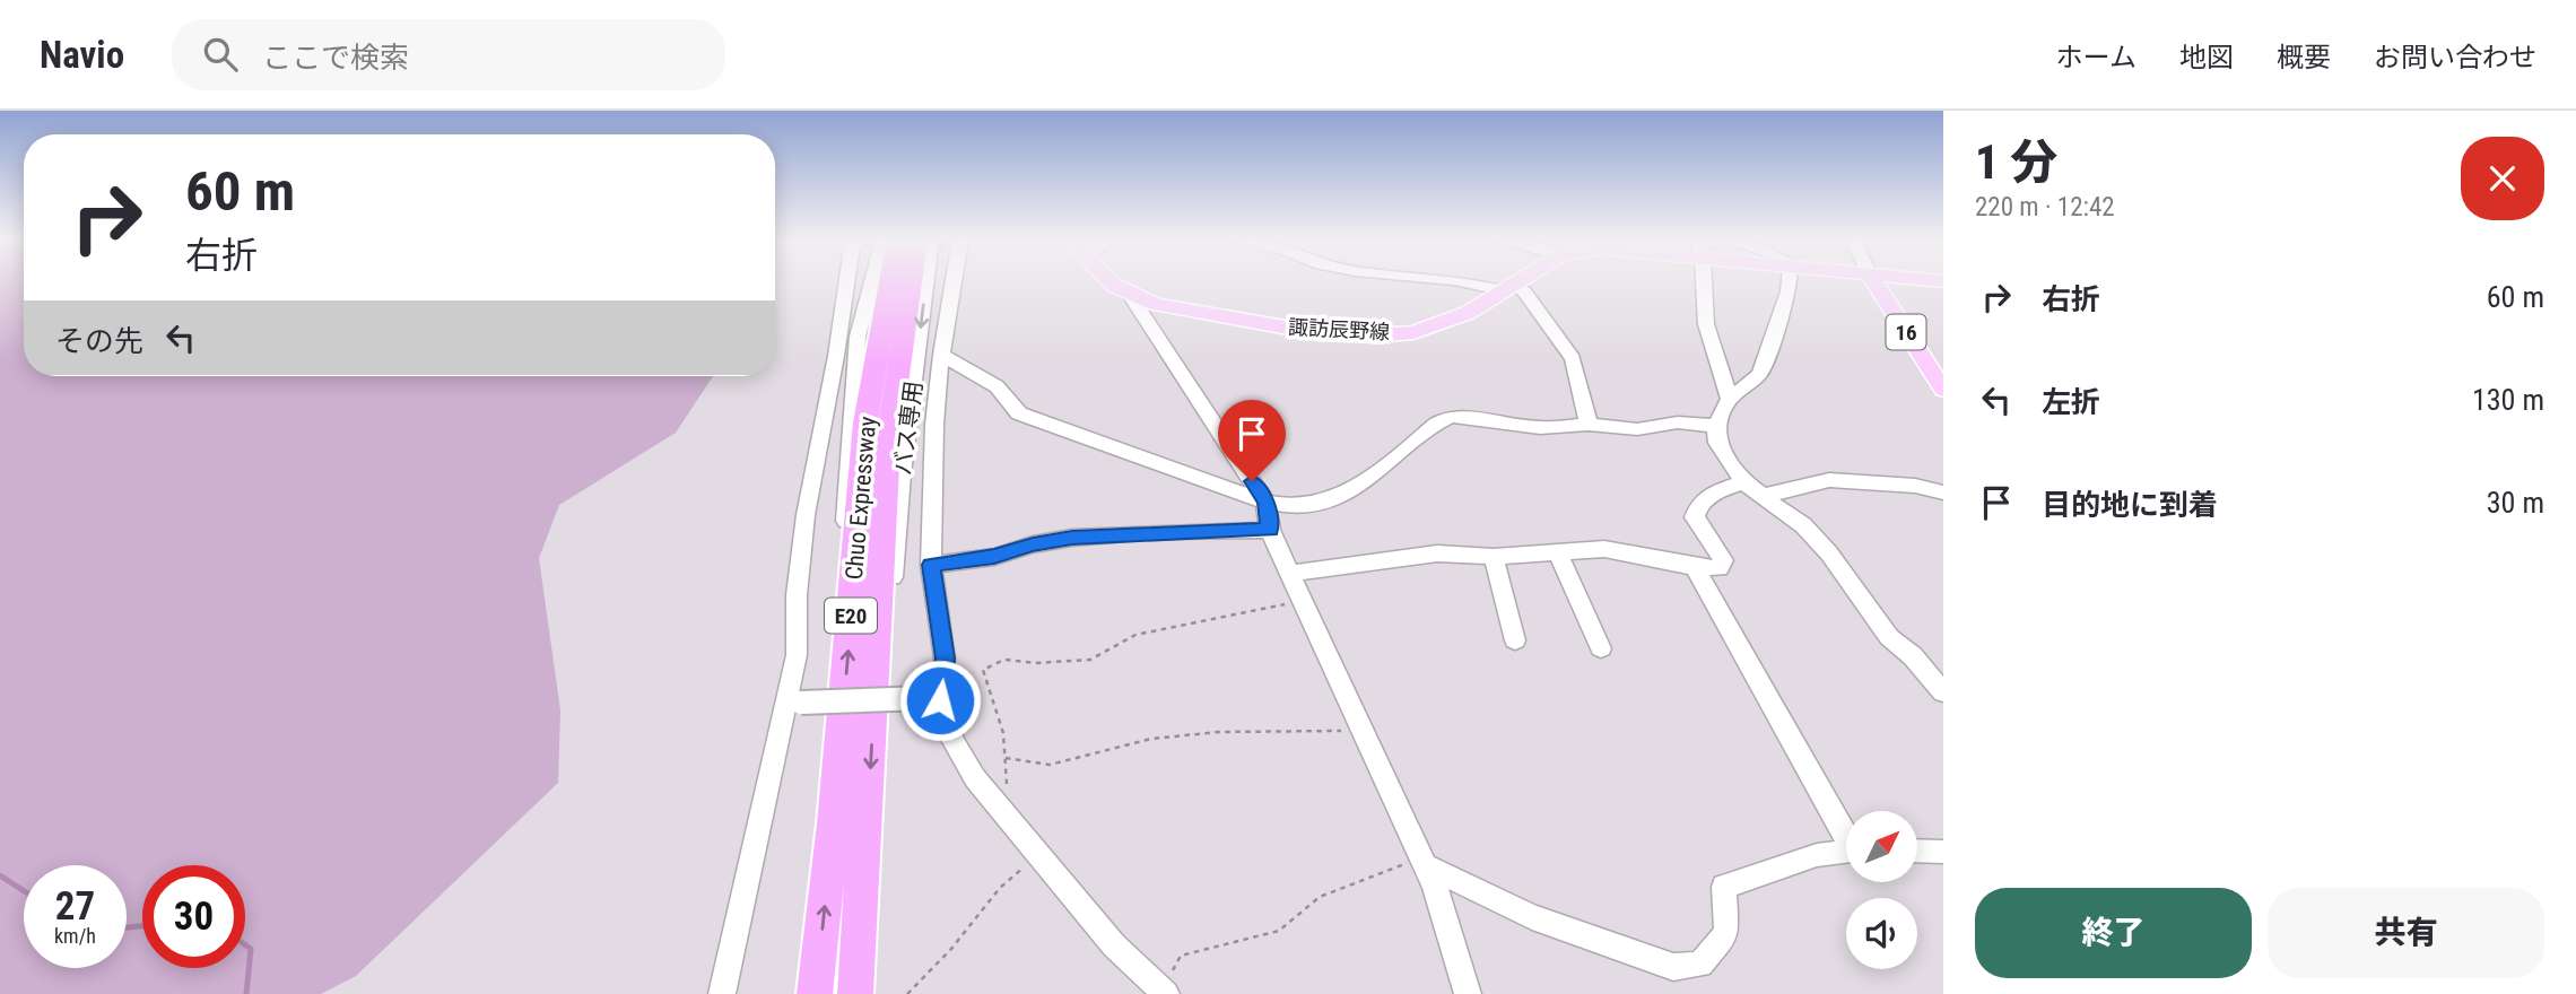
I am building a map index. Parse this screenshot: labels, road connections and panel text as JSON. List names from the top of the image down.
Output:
{
  "streets": {
    "highway": ["Chuo Expressway", "E20"],
    "main road": ["諏訪辰野線", "16"]
  },
  "north": "top right",
  "page": {
    "header": "Navio",
    "search": "ここで検索",
    "nav": [
      "ホーム",
      "地図",
      "概要",
      "お問い合わせ"
    ],
    "heading": ["1 分", "220 m · 12:42"],
    "turn": ["60 m", "右折"],
    "list": [
      {
        "name": "右折",
        "value": "60 m"
      },
      {
        "name": "左折",
        "value": "130 m"
      },
      {
        "name": "目的地に到着",
        "value": "30 m"
      }
    ],
    "then": "その先",
    "speed": "27 km/h",
    "limit": "30",
    "buttons": ["終了", "共有"]
  }
}
